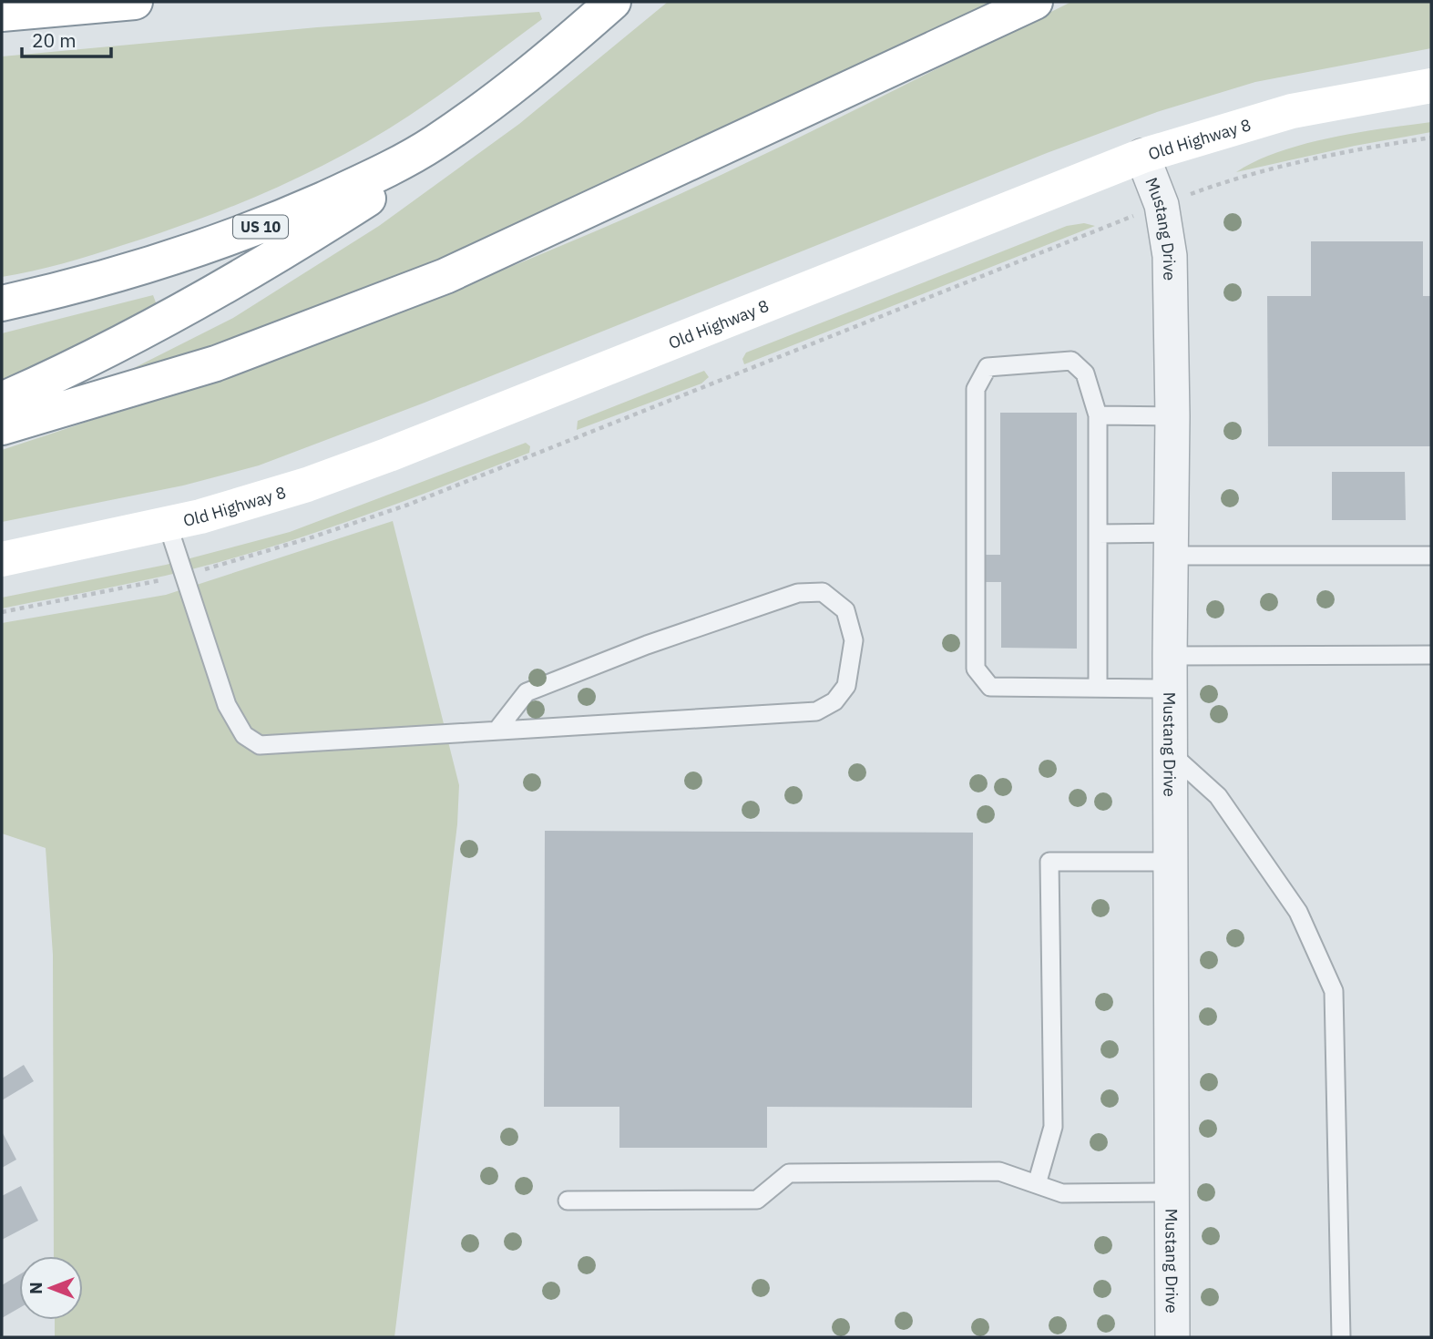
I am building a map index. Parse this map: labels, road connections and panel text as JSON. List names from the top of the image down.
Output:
{
  "streets": {
    "main road": ["Old Highway 8", "US 10"],
    "street": ["Mustang Drive"]
  },
  "crossings": [
    ["Old Highway 8", "Mustang Drive"]
  ],
  "scale_bar": "20 m",
  "north": "left"
}
